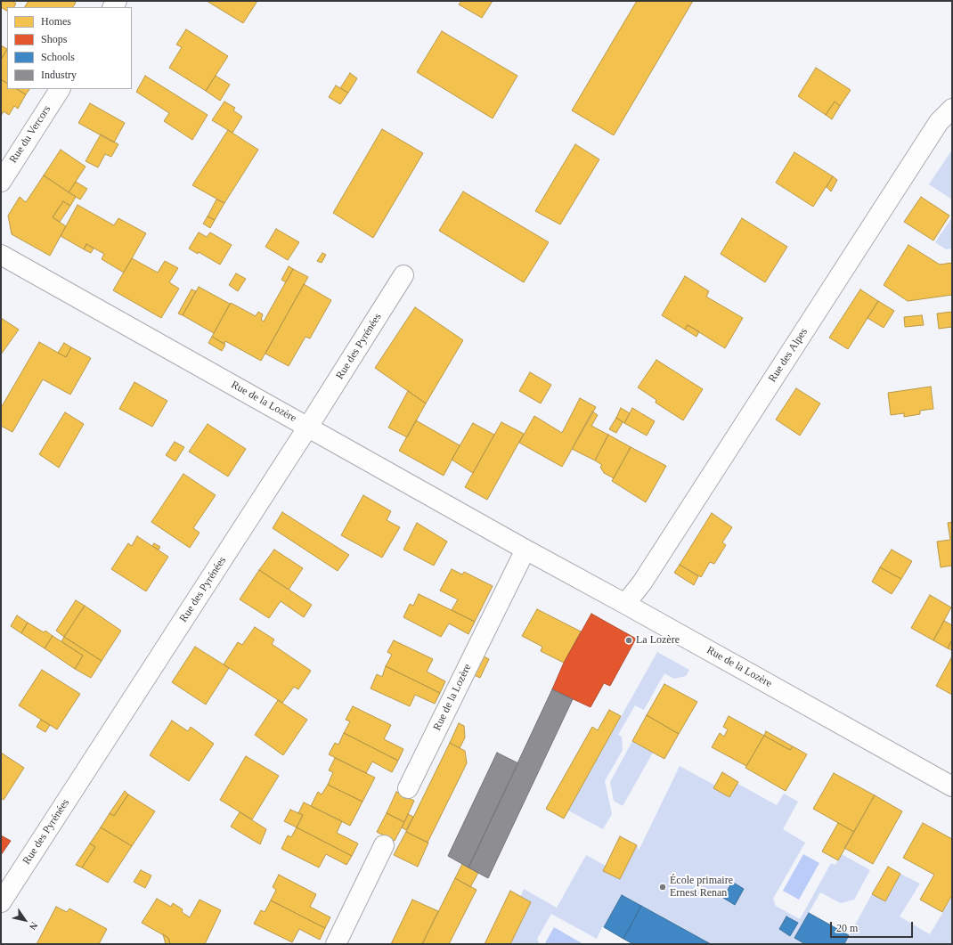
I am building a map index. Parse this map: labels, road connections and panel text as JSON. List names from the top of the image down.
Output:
{
  "streets": {
    "street": [
      "Rue du Vercors",
      "Rue des Pyrénées",
      "Rue des Alpes",
      "Rue de la Lozère"
    ]
  },
  "crossings": [
    ["Rue des Pyrénées", "Rue de la Lozère"],
    ["Rue des Alpes", "Rue de la Lozère"]
  ],
  "places": ["La Lozère", "École primaire Ernest Renan"],
  "legend": [
    "Homes",
    "Shops",
    "Schools",
    "Industry"
  ],
  "scale_bar": "20 m",
  "north": "bottom right"
}
